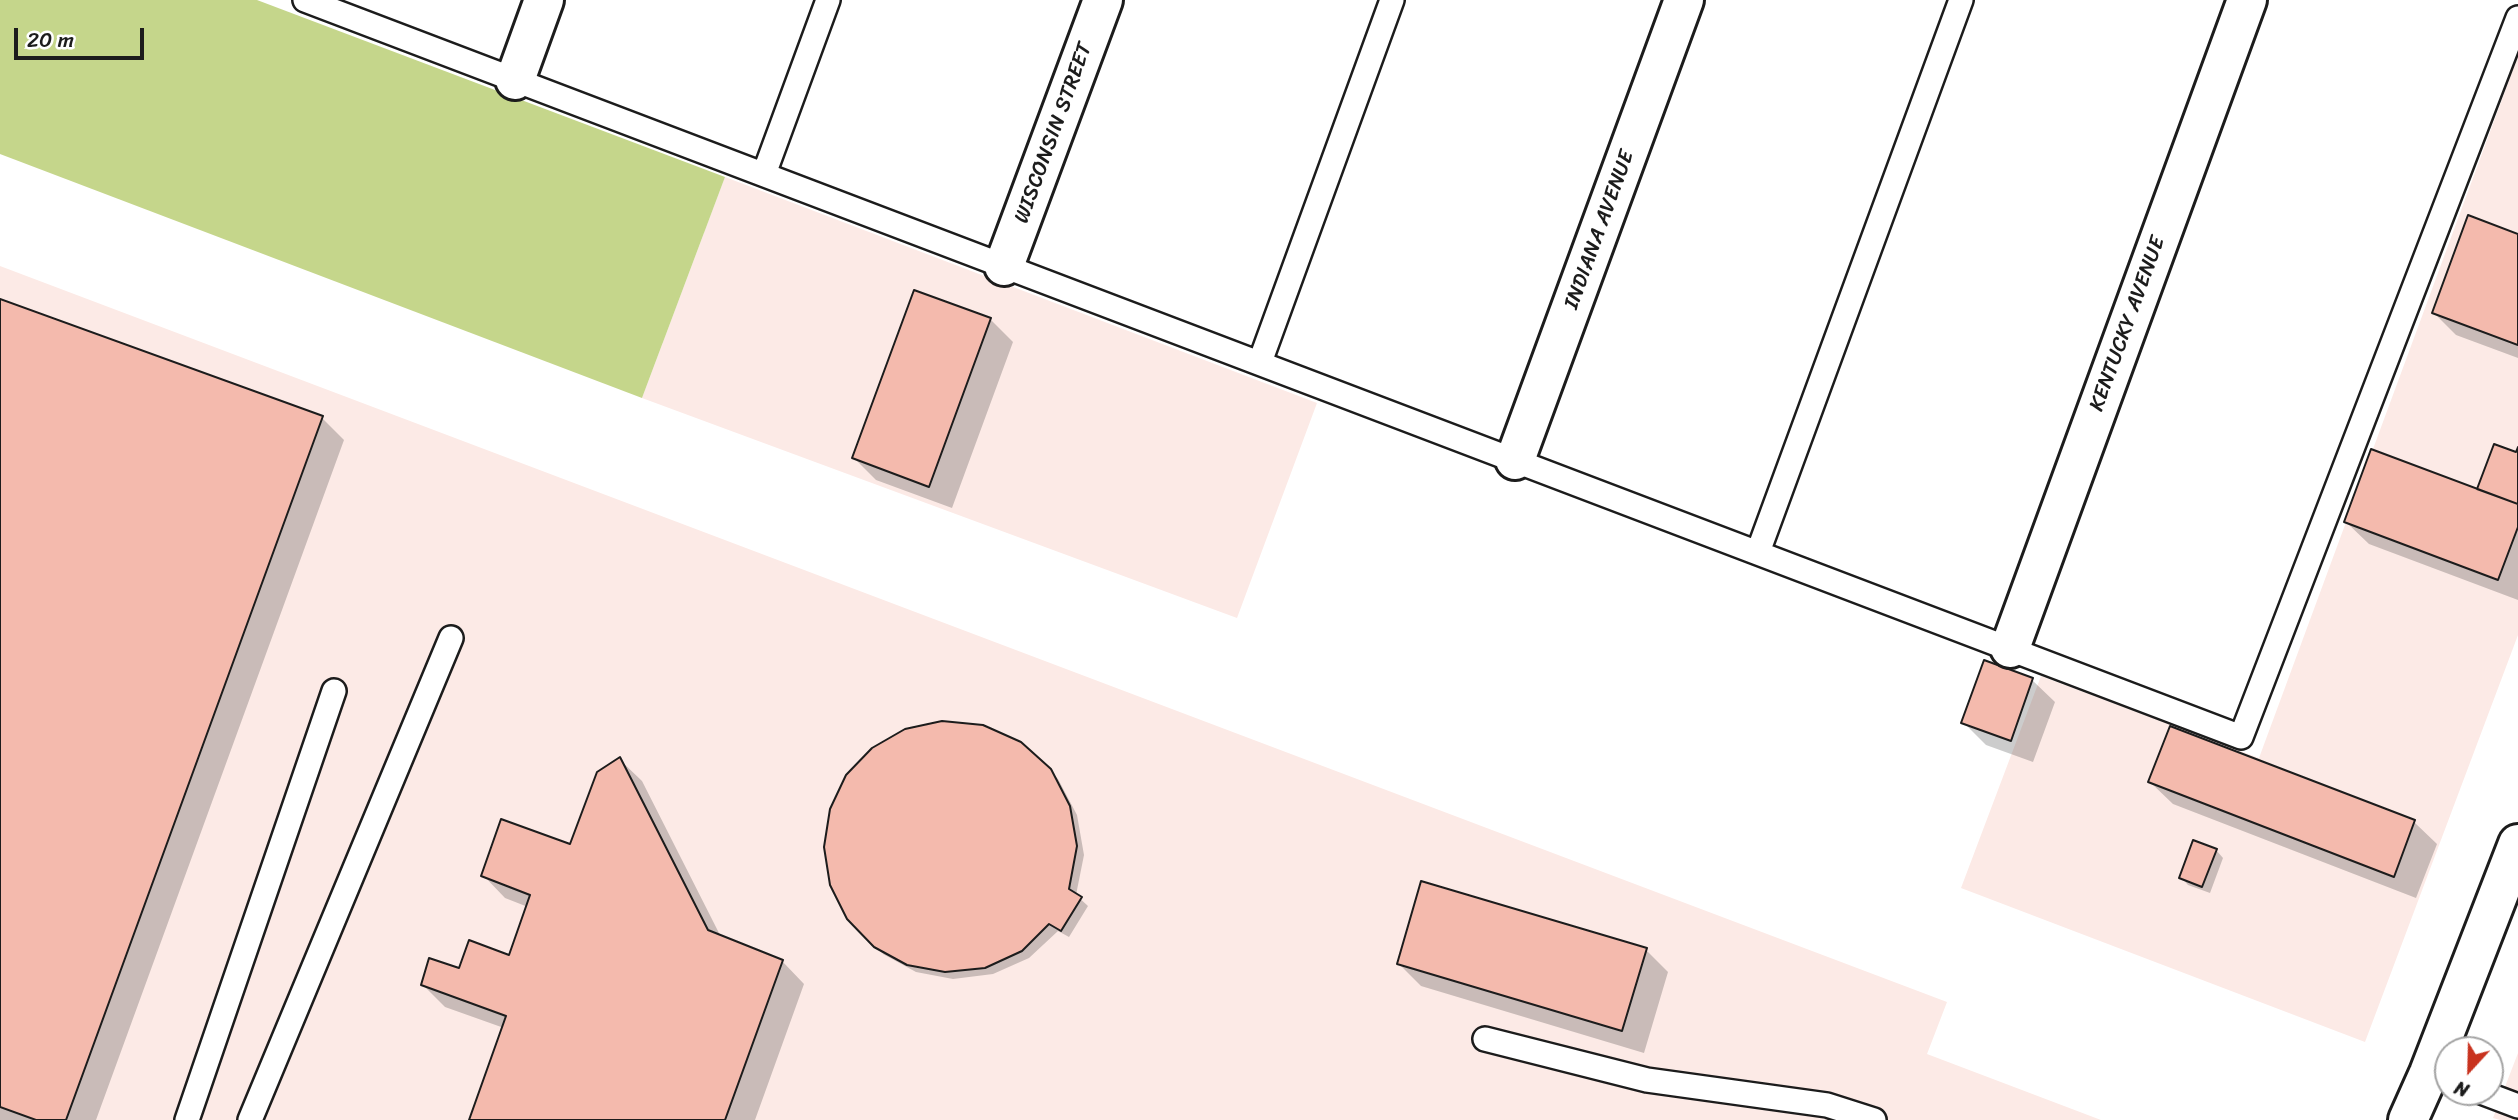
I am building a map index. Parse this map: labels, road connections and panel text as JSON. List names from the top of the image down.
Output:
{
  "streets": {
    "street": ["WISCONSIN STREET", "INDIANA AVENUE", "KENTUCKY AVENUE"]
  },
  "scale_bar": "20 m",
  "north": "bottom"
}
